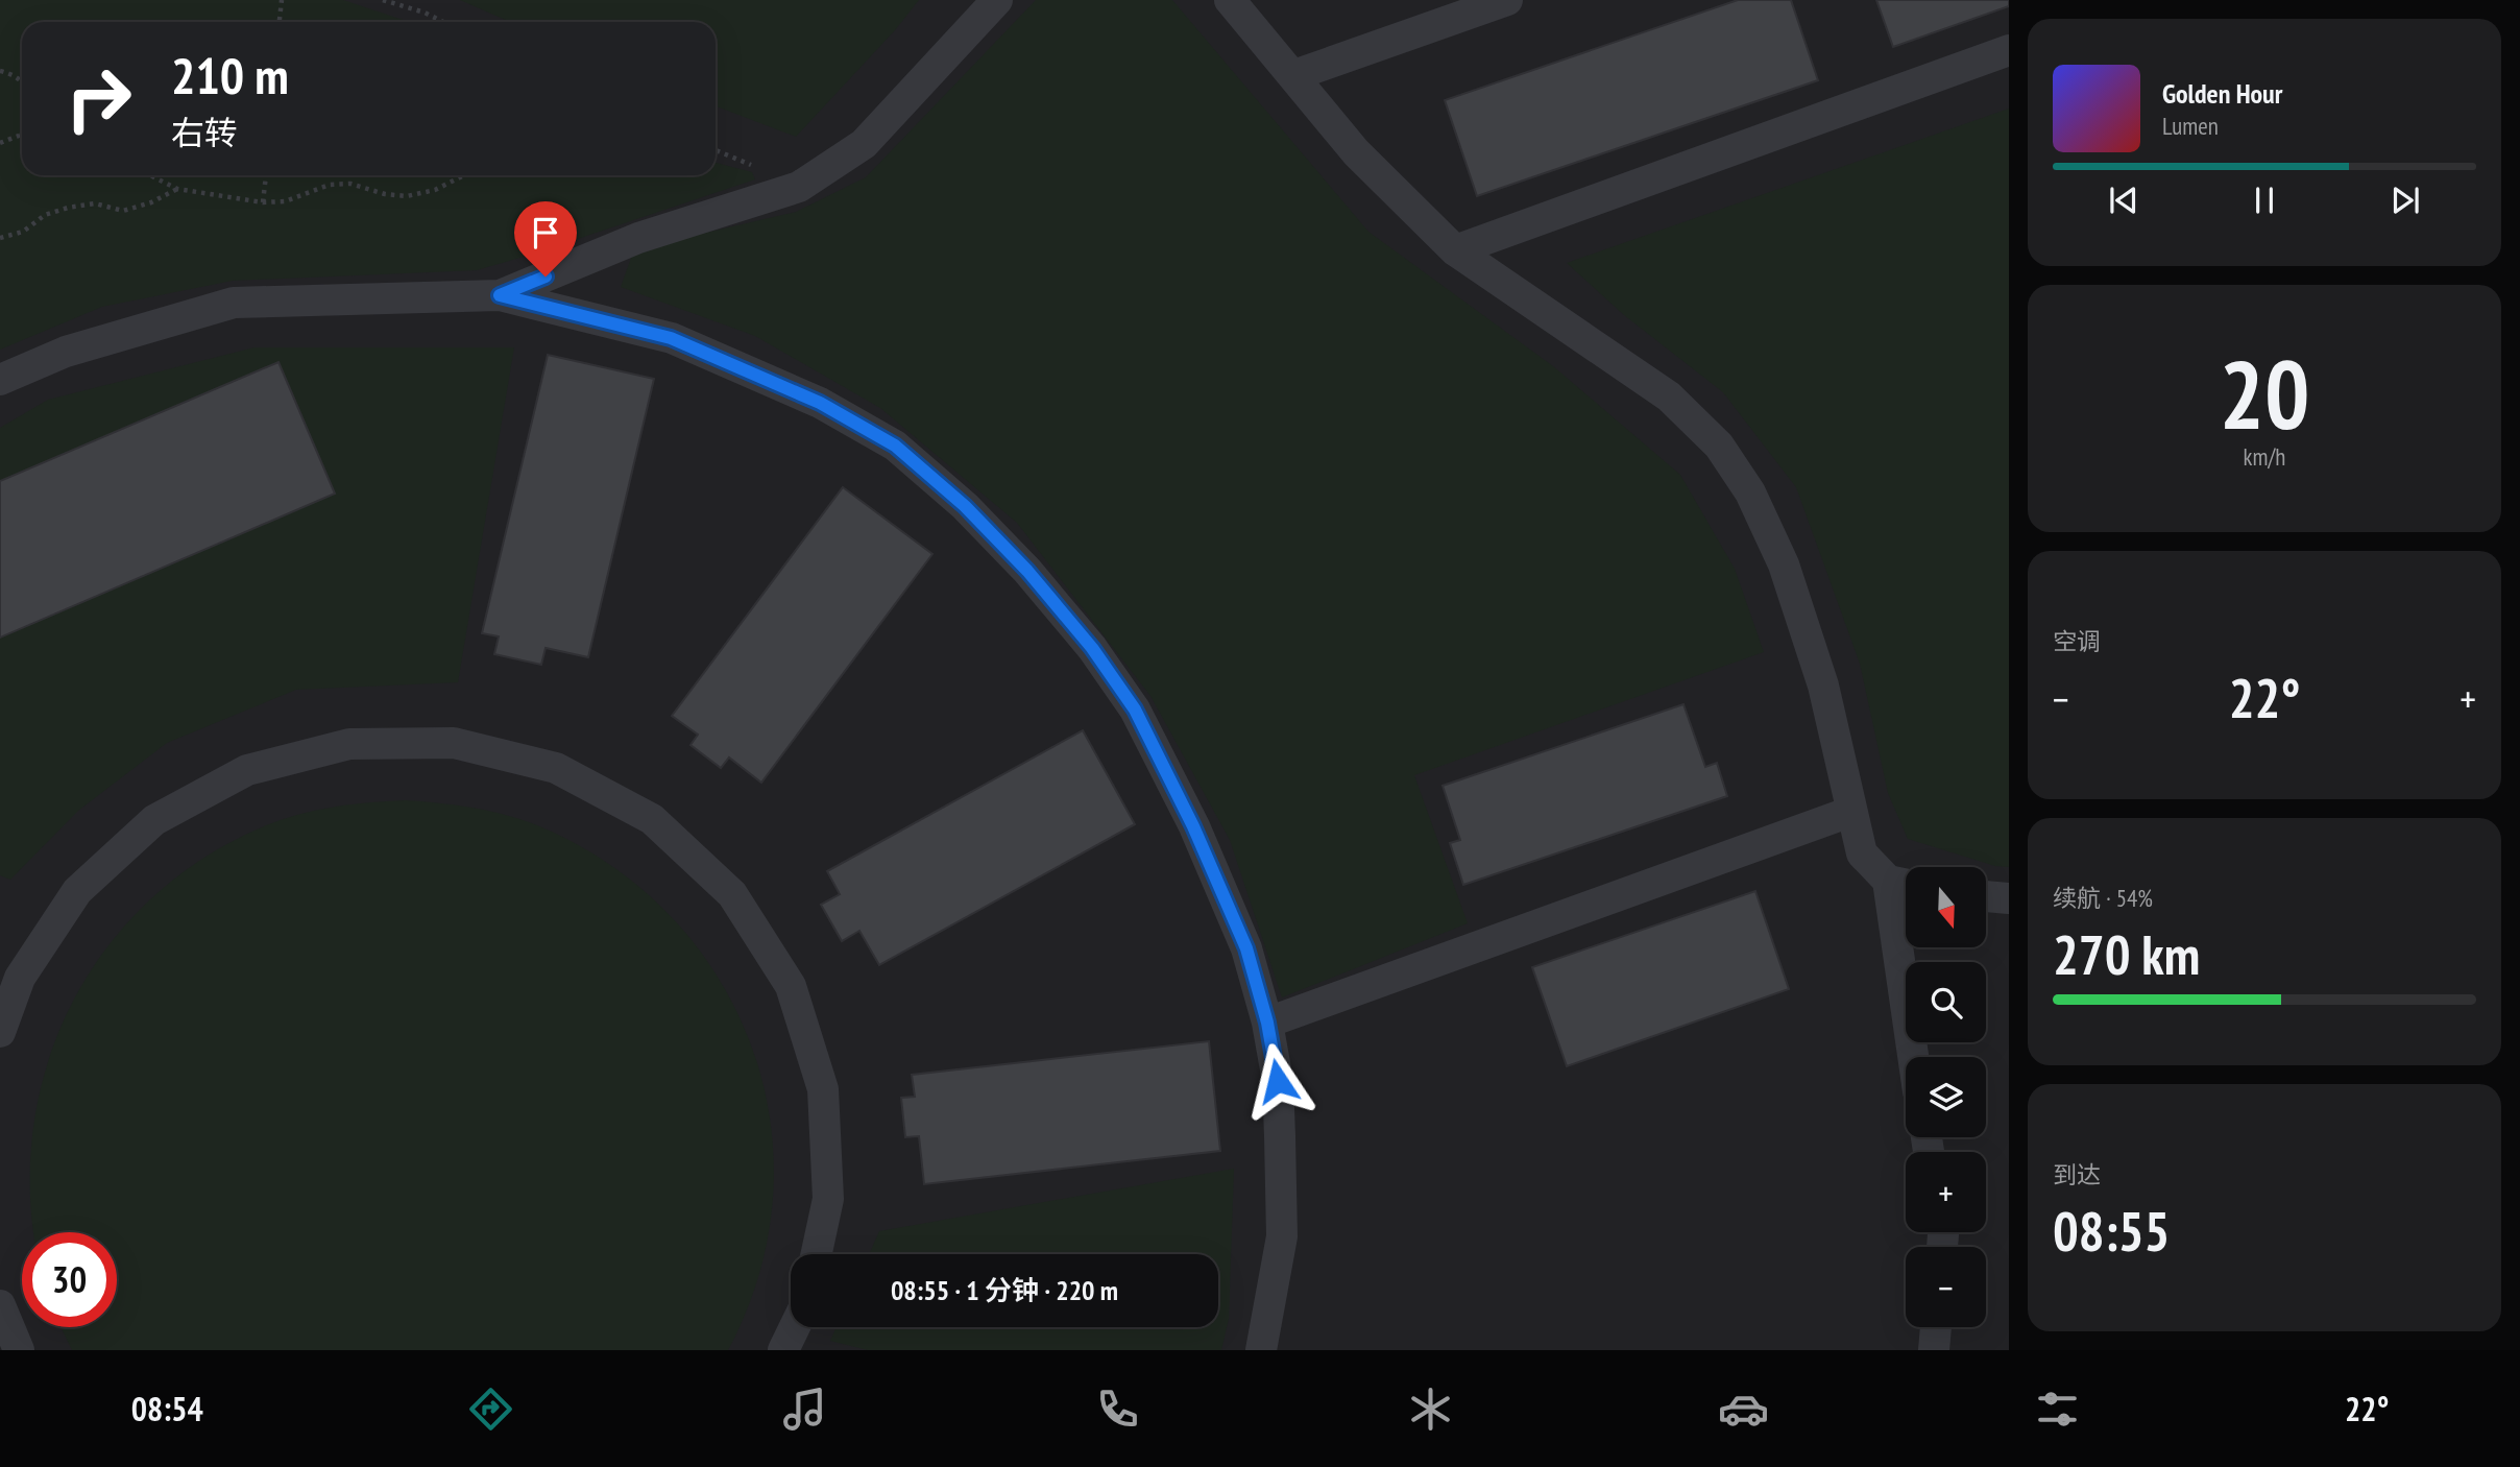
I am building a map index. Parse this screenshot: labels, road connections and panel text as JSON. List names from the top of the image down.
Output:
{
  "north": "bottom",
  "page": {
    "turn": ["210 m", "右转"],
    "song": ["Golden Hour", "Lumen"],
    "tile": [
      ["20", "km/h"],
      "空调",
      ["续航 · 54%", "270 km"],
      ["到达", "08:55"]
    ],
    "heat": ["−", "22°", "+"],
    "map_buttons": ["+", "−"],
    "limit": "30",
    "trip": "08:55 · 1 分钟 · 220 m",
    "tabs": ["08:54", "22°"]
  }
}
